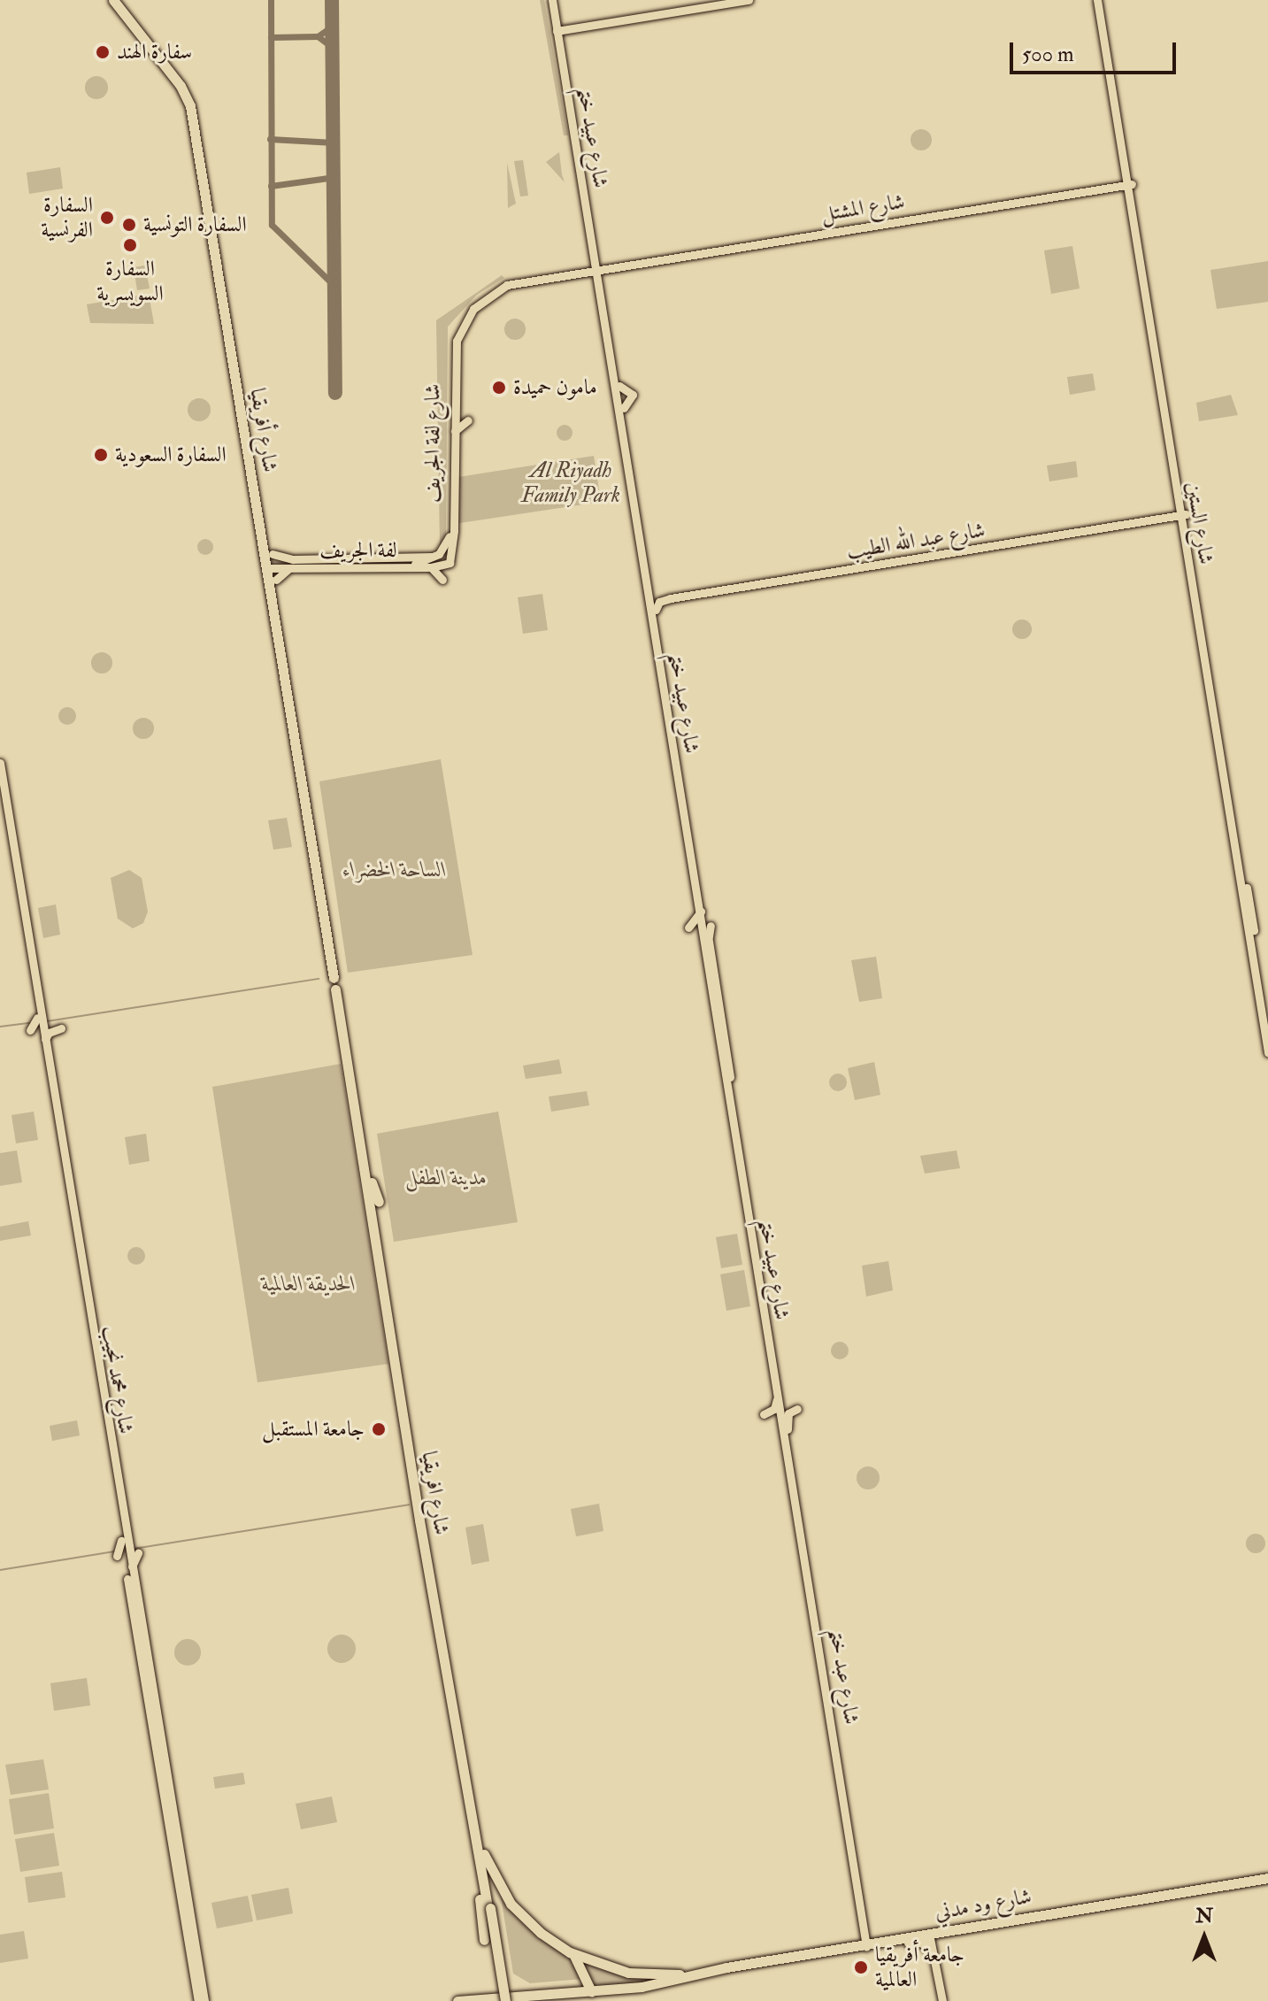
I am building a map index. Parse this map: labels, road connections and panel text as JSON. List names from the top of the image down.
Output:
{
  "streets": {
    "highway": ["شارع أفريقيا", "شارع افريقيا", "شارع ود مدني"],
    "main road": [
      "شارع عبيد ختم",
      "شارع المشتل",
      "شارع لفة الجريف",
      "شارع الستين",
      "شارع عبد الله الطيب",
      "لفة الجريف",
      "شارع محمد نجيب",
      "شارع عبد ختم"
    ]
  },
  "crossings": [
    ["شارع عبيد ختم", "شارع المشتل"],
    ["شارع عبيد ختم", "شارع لفة الجريف"],
    ["شارع عبيد ختم", "شارع عبد الله الطيب"],
    ["شارع عبيد ختم", "شارع عبد ختم"],
    ["شارع المشتل", "شارع لفة الجريف"],
    ["شارع المشتل", "شارع الستين"],
    ["شارع أفريقيا", "لفة الجريف"],
    ["شارع لفة الجريف", "لفة الجريف"],
    ["شارع الستين", "شارع عبد الله الطيب"],
    ["شارع عبد ختم", "شارع ود مدني"]
  ],
  "parks": [
    "Al Riyadh Family Park",
    "الساحة الخضراء",
    "مدينة الطفل",
    "الحديقة العالمية"
  ],
  "places": [
    "سفارة الهند",
    "السفارة الفرنسية",
    "السفارة التونسية",
    "السفارة السويسرية",
    "مامون حميدة",
    "السفارة السعودية",
    "جامعة المستقبل",
    "جامعة أفريقيا العالمية"
  ],
  "scale_bar": "500 m",
  "north": "top"
}
